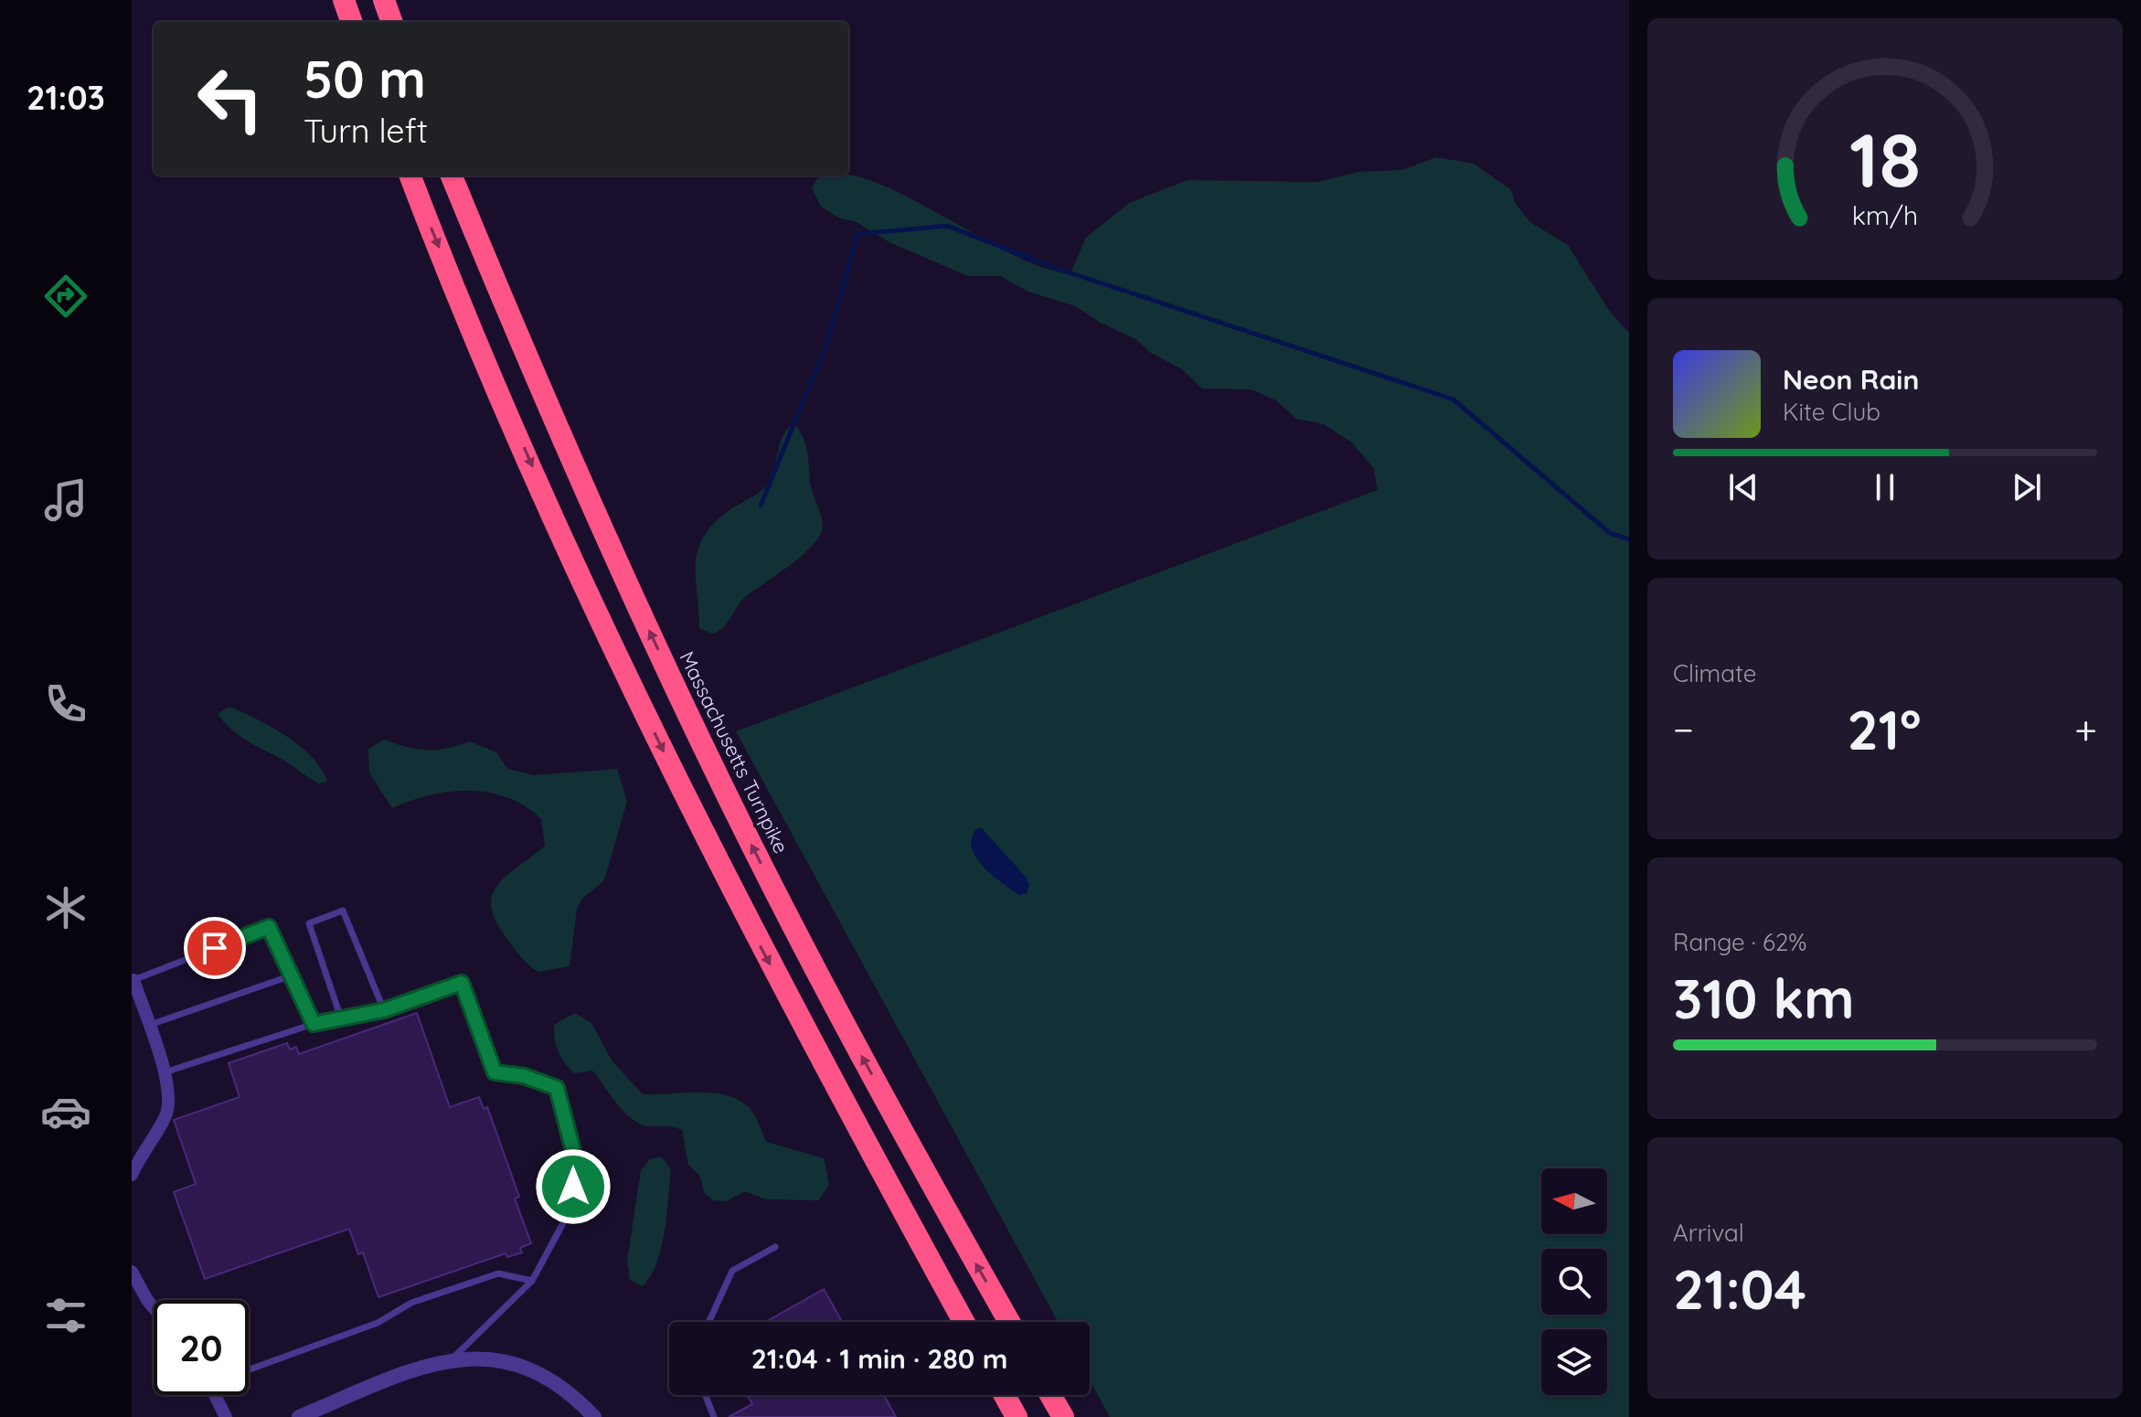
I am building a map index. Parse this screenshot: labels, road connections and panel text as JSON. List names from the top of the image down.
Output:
{
  "streets": {
    "highway": ["Massachusetts Turnpike"]
  },
  "north": "left",
  "page": {
    "tabs": "21:03",
    "turn": ["50 m", "Turn left"],
    "song": ["Neon Rain", "Kite Club"],
    "tile": [
      "Climate",
      ["Range · 62%", "310 km"],
      ["Arrival", "21:04"]
    ],
    "heat": ["−", "21°", "+"],
    "limit": "20",
    "trip": "21:04 · 1 min · 280 m",
    "gauge": ["18", "km/h"]
  }
}
